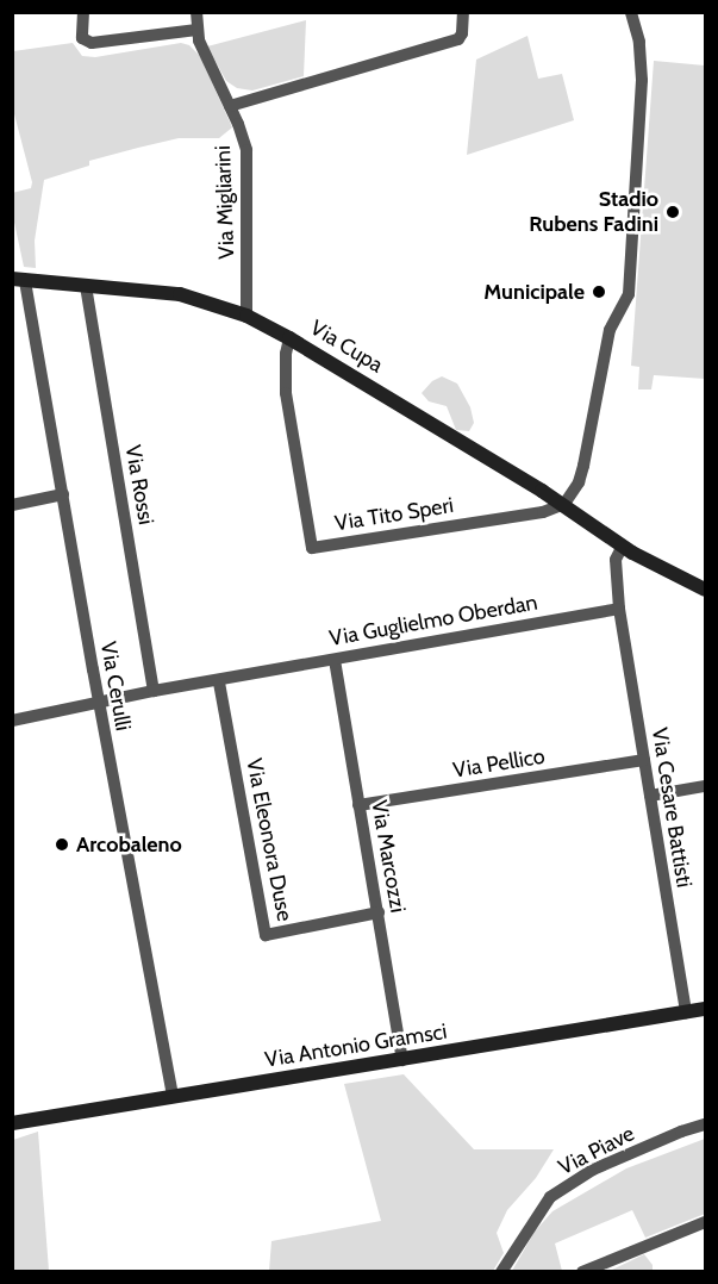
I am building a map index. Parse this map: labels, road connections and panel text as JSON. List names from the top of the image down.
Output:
{
  "streets": {
    "street": [
      "Via Migliarini",
      "Via Cupa",
      "Via Rossi",
      "Via Tito Speri",
      "Via Guglielmo Oberdan",
      "Via Cerulli",
      "Via Pellico",
      "Via Cesare Battisti",
      "Via Eleonora Duse",
      "Via Marcozzi",
      "Via Antonio Gramsci",
      "Via Piave"
    ]
  },
  "crossings": [
    ["Via Migliarini", "Via Cupa"],
    ["Via Cupa", "Via Rossi"],
    ["Via Cupa", "Via Tito Speri"],
    ["Via Cupa", "Via Cerulli"],
    ["Via Rossi", "Via Guglielmo Oberdan"],
    ["Via Guglielmo Oberdan", "Via Cerulli"],
    ["Via Guglielmo Oberdan", "Via Cesare Battisti"],
    ["Via Guglielmo Oberdan", "Via Eleonora Duse"],
    ["Via Guglielmo Oberdan", "Via Marcozzi"],
    ["Via Cerulli", "Via Antonio Gramsci"],
    ["Via Pellico", "Via Cesare Battisti"],
    ["Via Pellico", "Via Marcozzi"],
    ["Via Cesare Battisti", "Via Antonio Gramsci"],
    ["Via Eleonora Duse", "Via Marcozzi"],
    ["Via Marcozzi", "Via Antonio Gramsci"]
  ],
  "places": ["Stadio Rubens Fadini", "Municipale", "Arcobaleno"]
}
